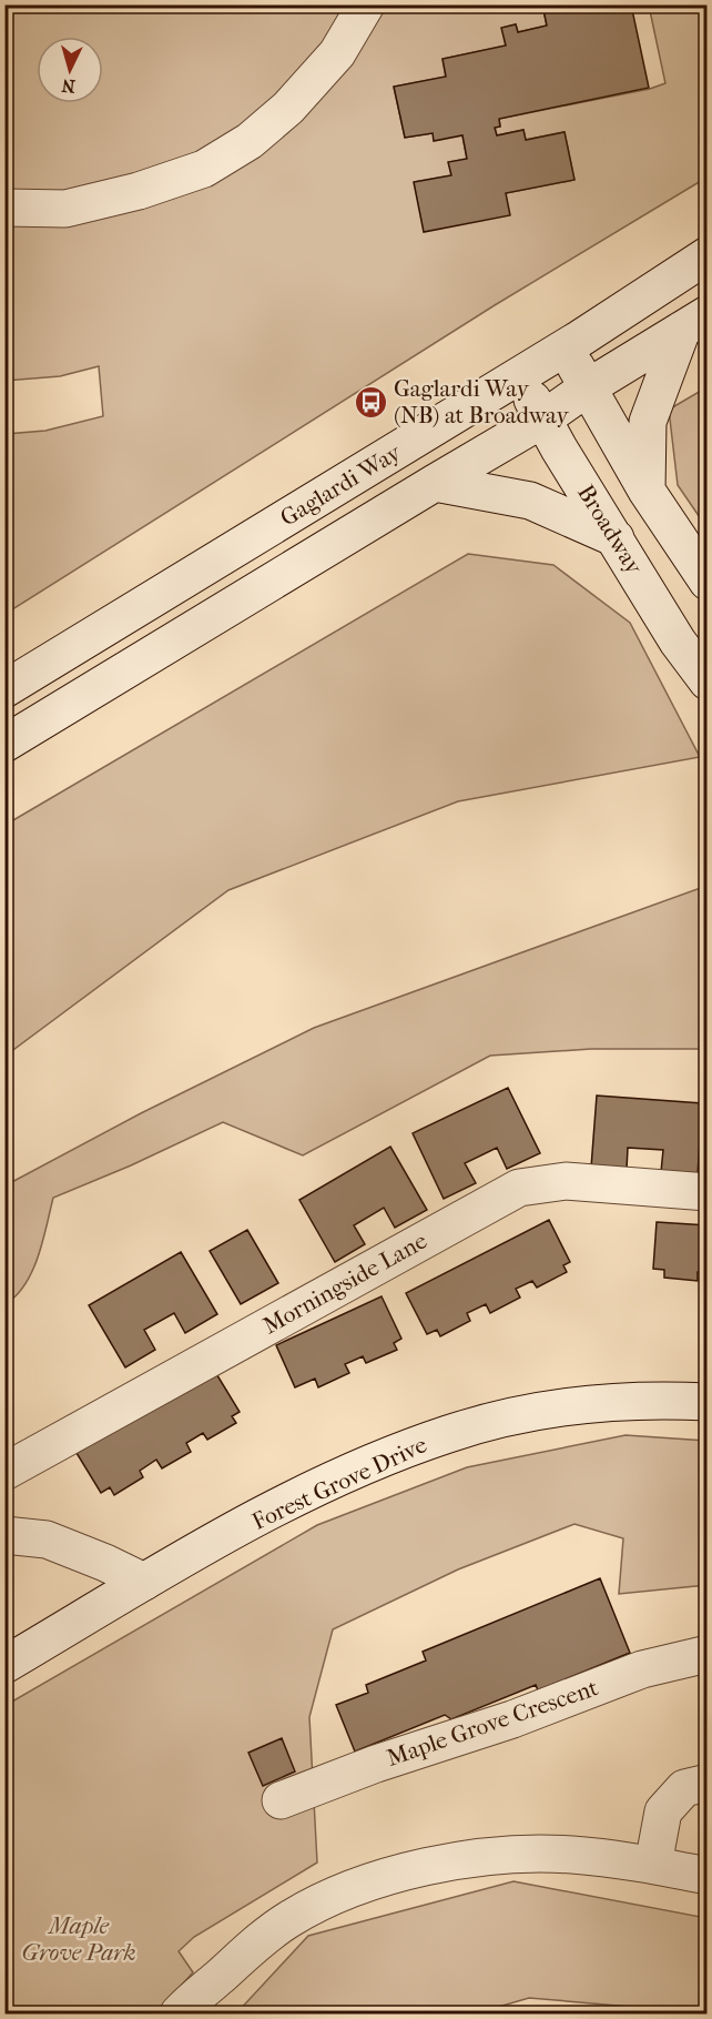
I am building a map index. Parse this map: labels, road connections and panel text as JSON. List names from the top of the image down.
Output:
{
  "streets": {
    "street": [
      "Gaglardi Way",
      "Broadway",
      "Morningside Lane",
      "Forest Grove Drive",
      "Maple Grove Crescent"
    ]
  },
  "crossings": [
    ["Gaglardi Way", "Broadway"]
  ],
  "parks": ["Maple Grove Park"],
  "places": {
    "bus stop": ["Gaglardi Way (NB) at Broadway"]
  },
  "north": "bottom"
}
